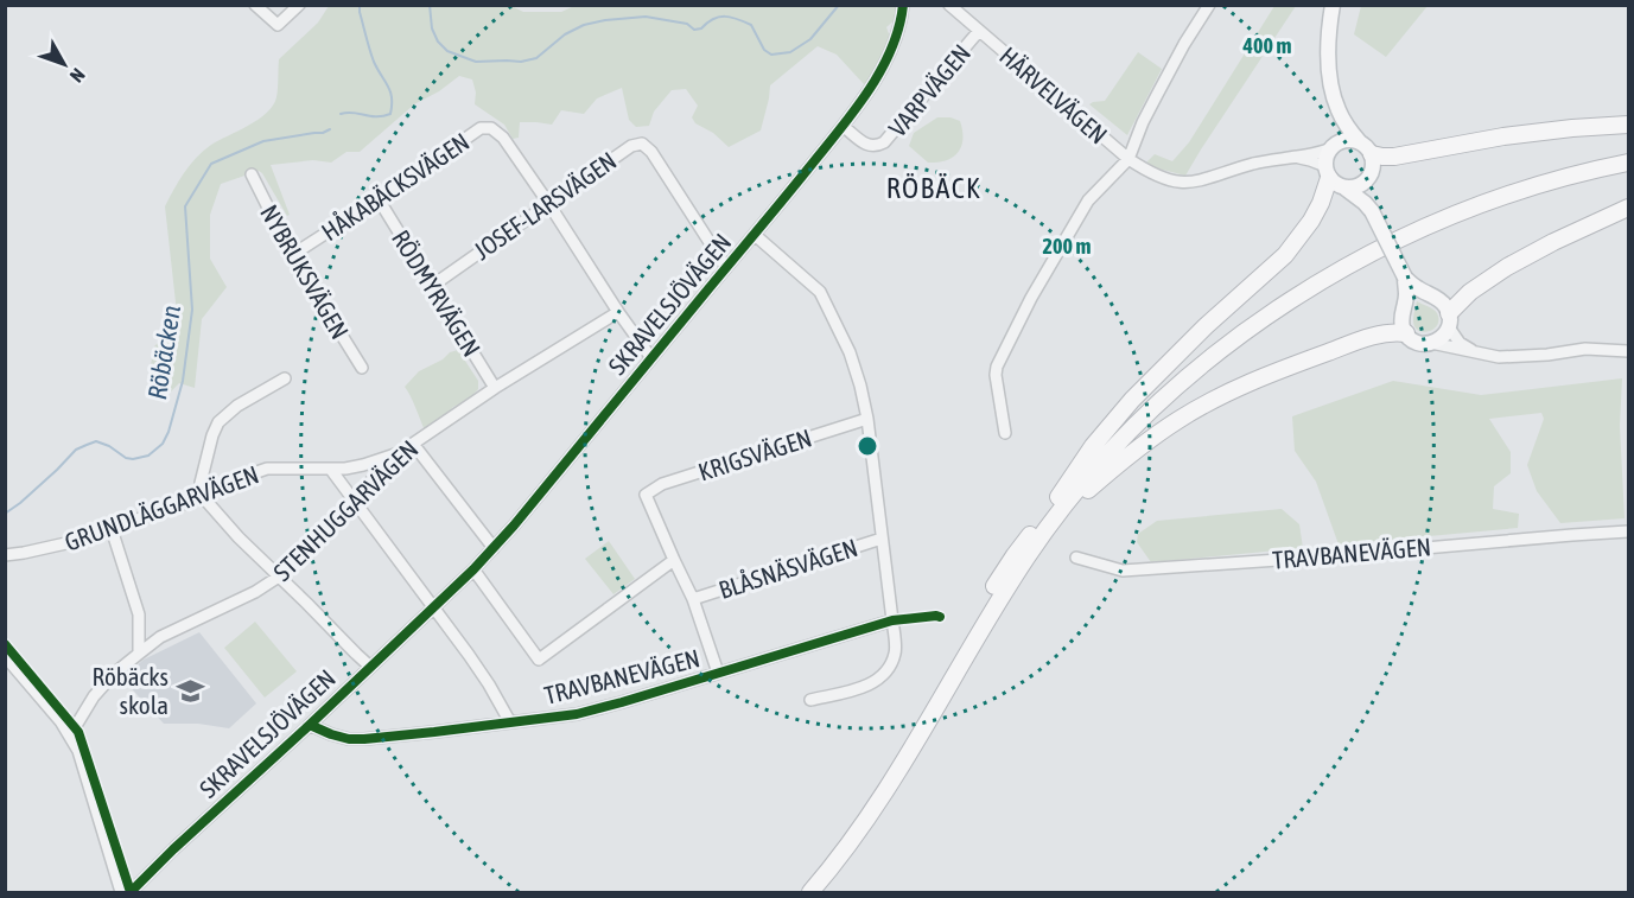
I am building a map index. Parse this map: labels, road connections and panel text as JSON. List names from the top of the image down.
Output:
{
  "streets": {
    "street": [
      "VARPVÄGEN",
      "HÄRVELVÄGEN",
      "HÅKABÄCKSVÄGEN",
      "JOSEF-LARSVÄGEN",
      "NYBRUKSVÄGEN",
      "RÖDMYRVÄGEN",
      "SKRAVELSJÖVÄGEN",
      "KRIGSVÄGEN",
      "GRUNDLÄGGARVÄGEN",
      "STENHUGGARVÄGEN",
      "TRAVBANEVÄGEN",
      "BLÅSNÄSVÄGEN"
    ]
  },
  "crossings": [
    ["VARPVÄGEN", "HÄRVELVÄGEN"],
    ["VARPVÄGEN", "SKRAVELSJÖVÄGEN"],
    ["HÅKABÄCKSVÄGEN", "JOSEF-LARSVÄGEN"],
    ["HÅKABÄCKSVÄGEN", "NYBRUKSVÄGEN"],
    ["HÅKABÄCKSVÄGEN", "RÖDMYRVÄGEN"],
    ["JOSEF-LARSVÄGEN", "RÖDMYRVÄGEN"],
    ["JOSEF-LARSVÄGEN", "SKRAVELSJÖVÄGEN"],
    ["RÖDMYRVÄGEN", "STENHUGGARVÄGEN"],
    ["SKRAVELSJÖVÄGEN", "TRAVBANEVÄGEN"],
    ["GRUNDLÄGGARVÄGEN", "STENHUGGARVÄGEN"]
  ],
  "districts": ["RÖBÄCK"],
  "water": ["Röbäcken"],
  "places": {
    "school or university": ["Röbäcks skola"]
  },
  "north": "bottom right",
  "rings": ["400 m", "200 m"]
}
